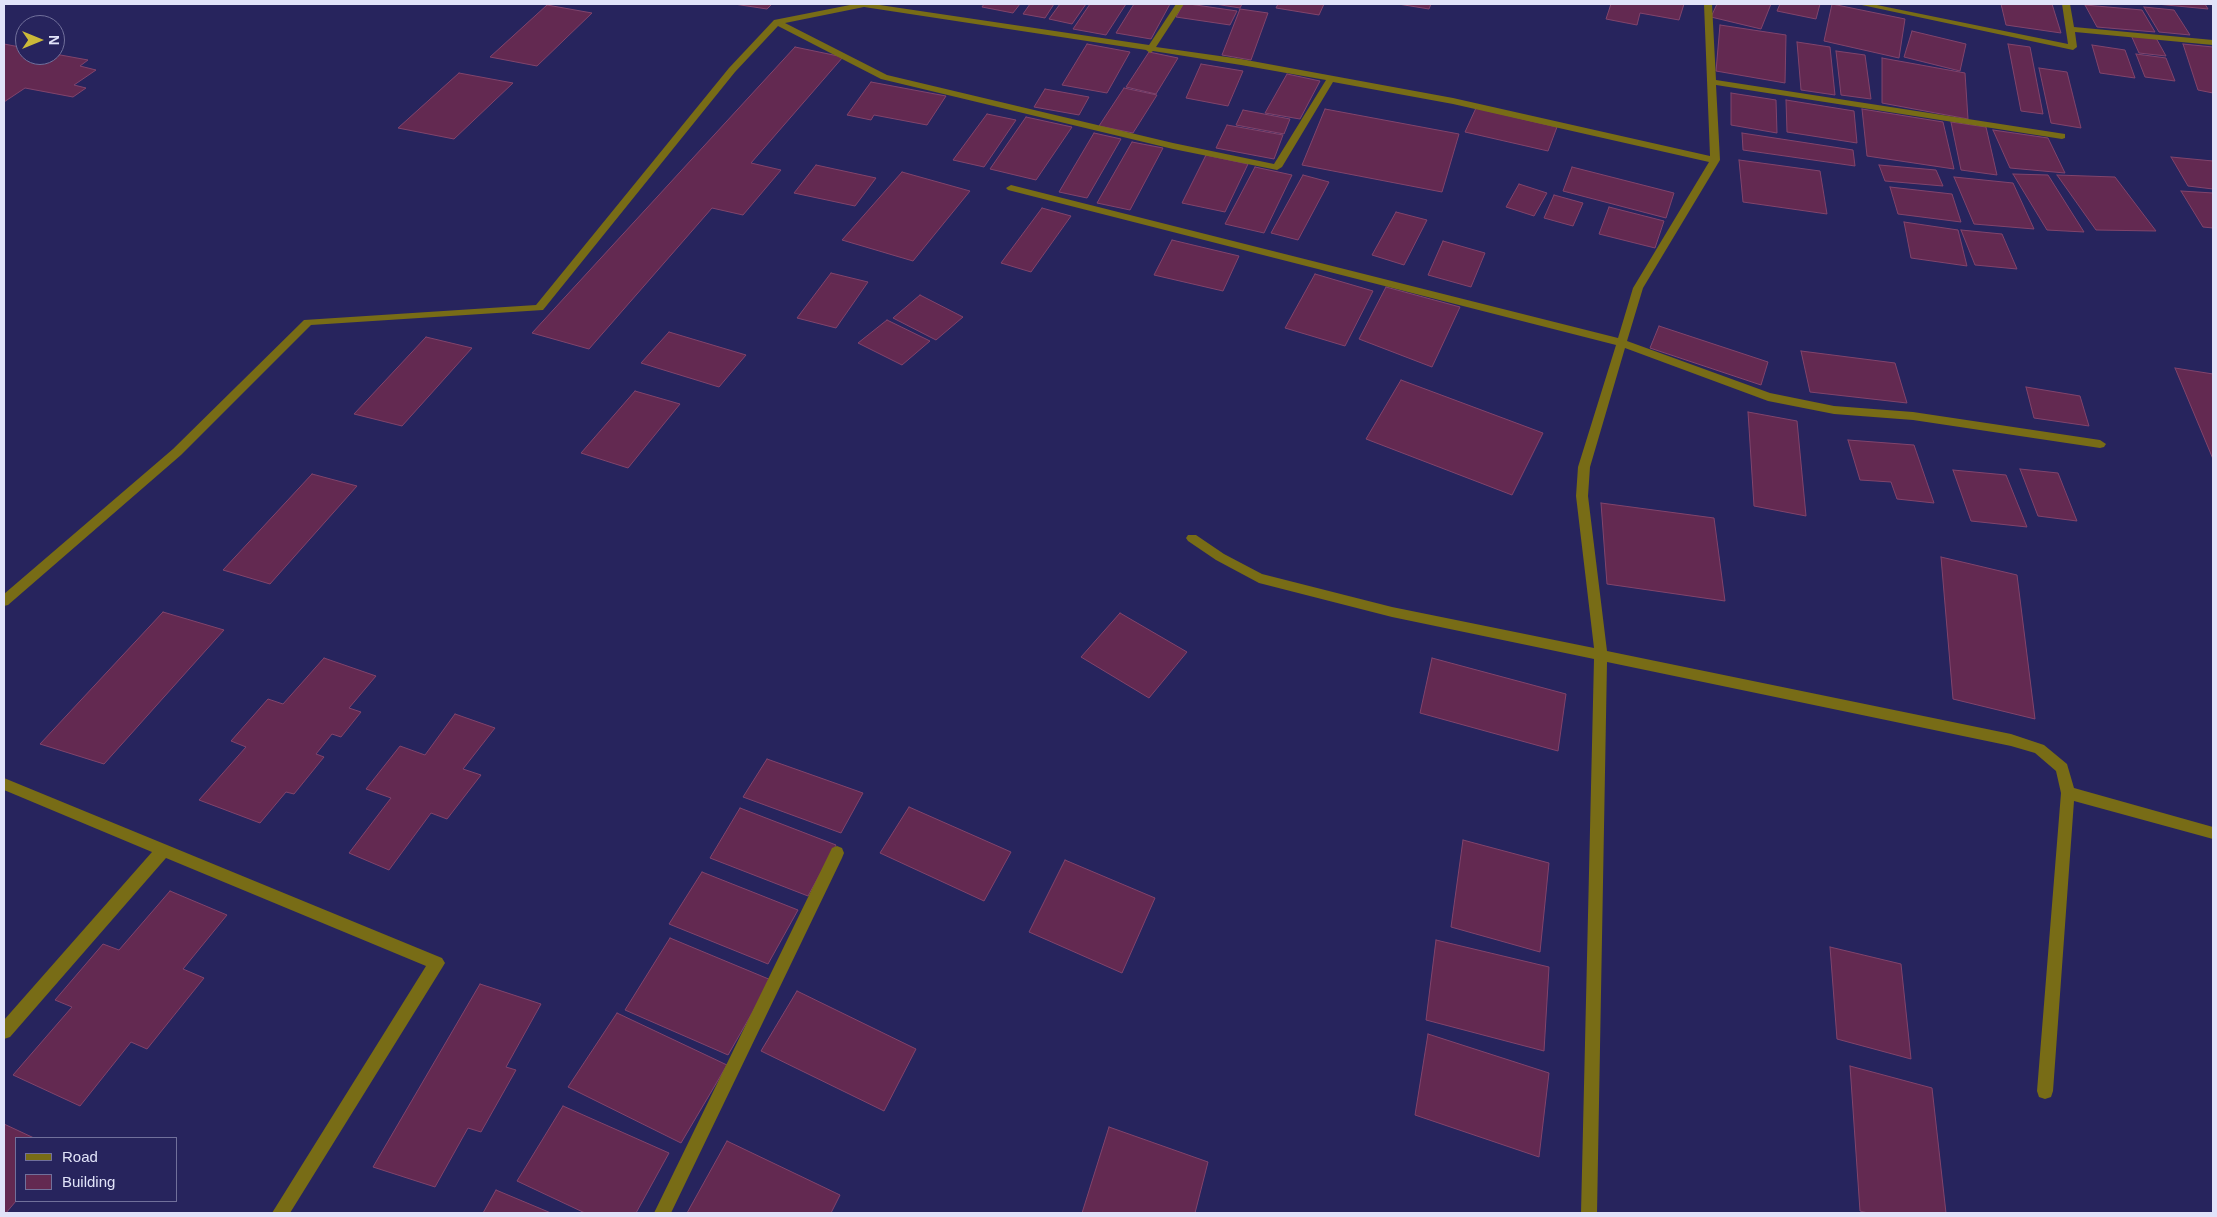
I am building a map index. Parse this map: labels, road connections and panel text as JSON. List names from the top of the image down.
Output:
{
  "legend": ["Road", "Building"],
  "north": "right"
}
